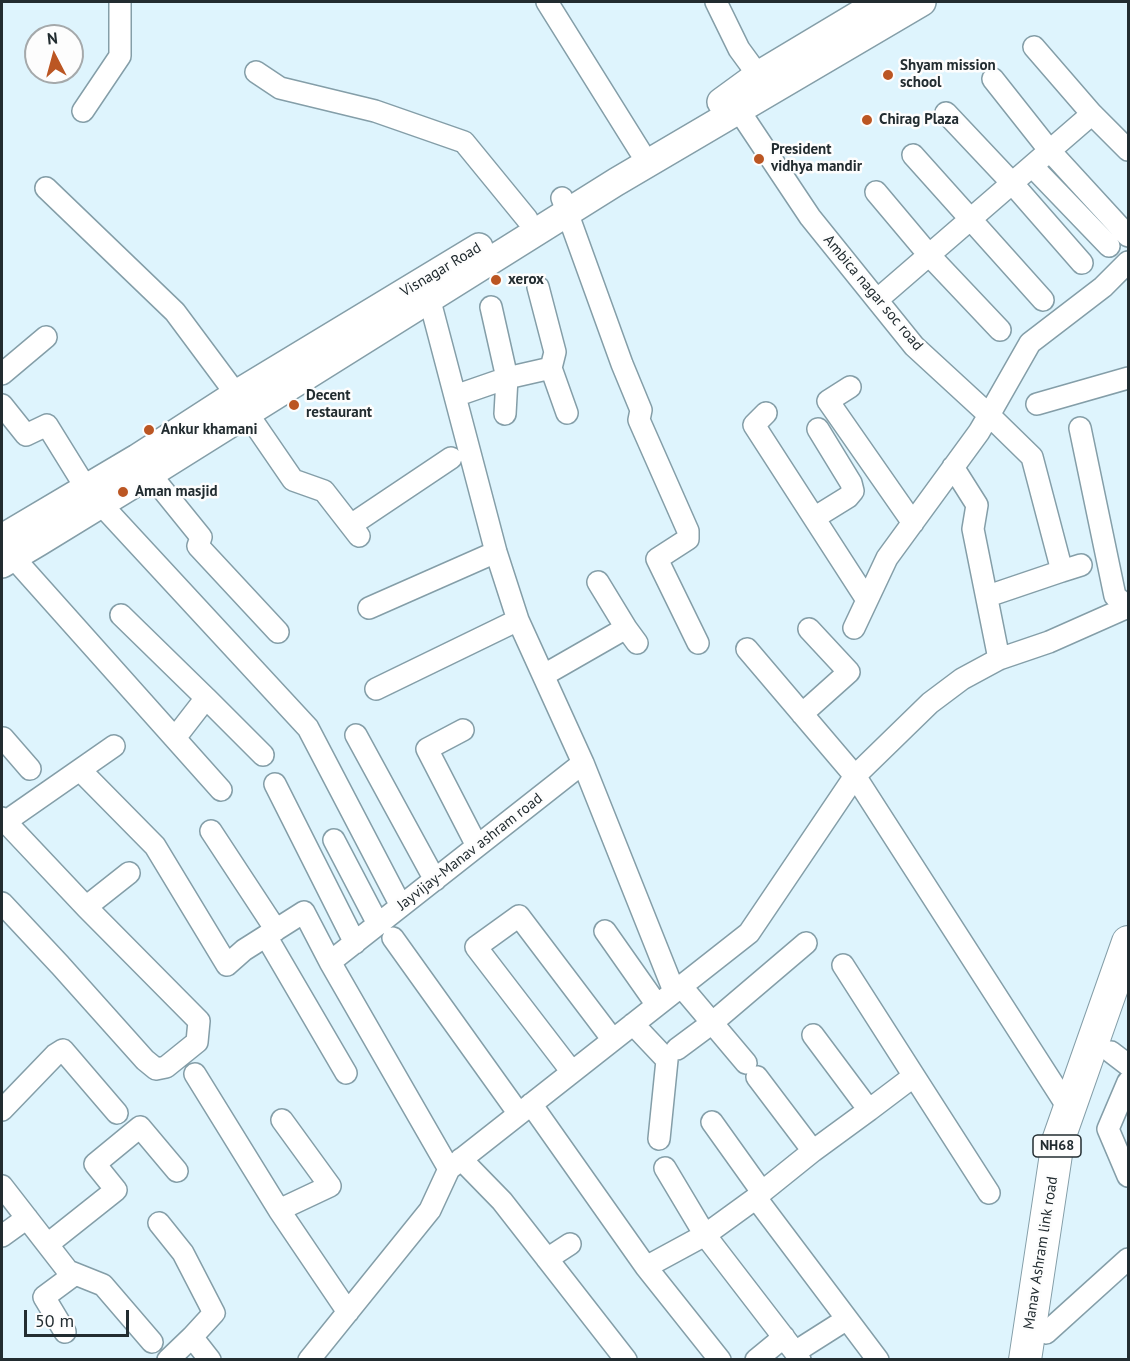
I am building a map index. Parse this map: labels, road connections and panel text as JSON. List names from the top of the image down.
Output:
{
  "streets": {
    "highway": ["NH68", "Manav Ashram link road"],
    "main road": ["Visnagar Road"],
    "street": ["Ambica nagar soc road", "Jayvijay-Manav ashram road"]
  },
  "crossings": [
    ["Visnagar Road", "Ambica nagar soc road"]
  ],
  "places": [
    "Shyam mission school",
    "Chirag Plaza",
    "President vidhya mandir",
    "xerox",
    "Decent restaurant",
    "Ankur khamani",
    "Aman masjid"
  ],
  "scale_bar": "50 m",
  "north": "top"
}
